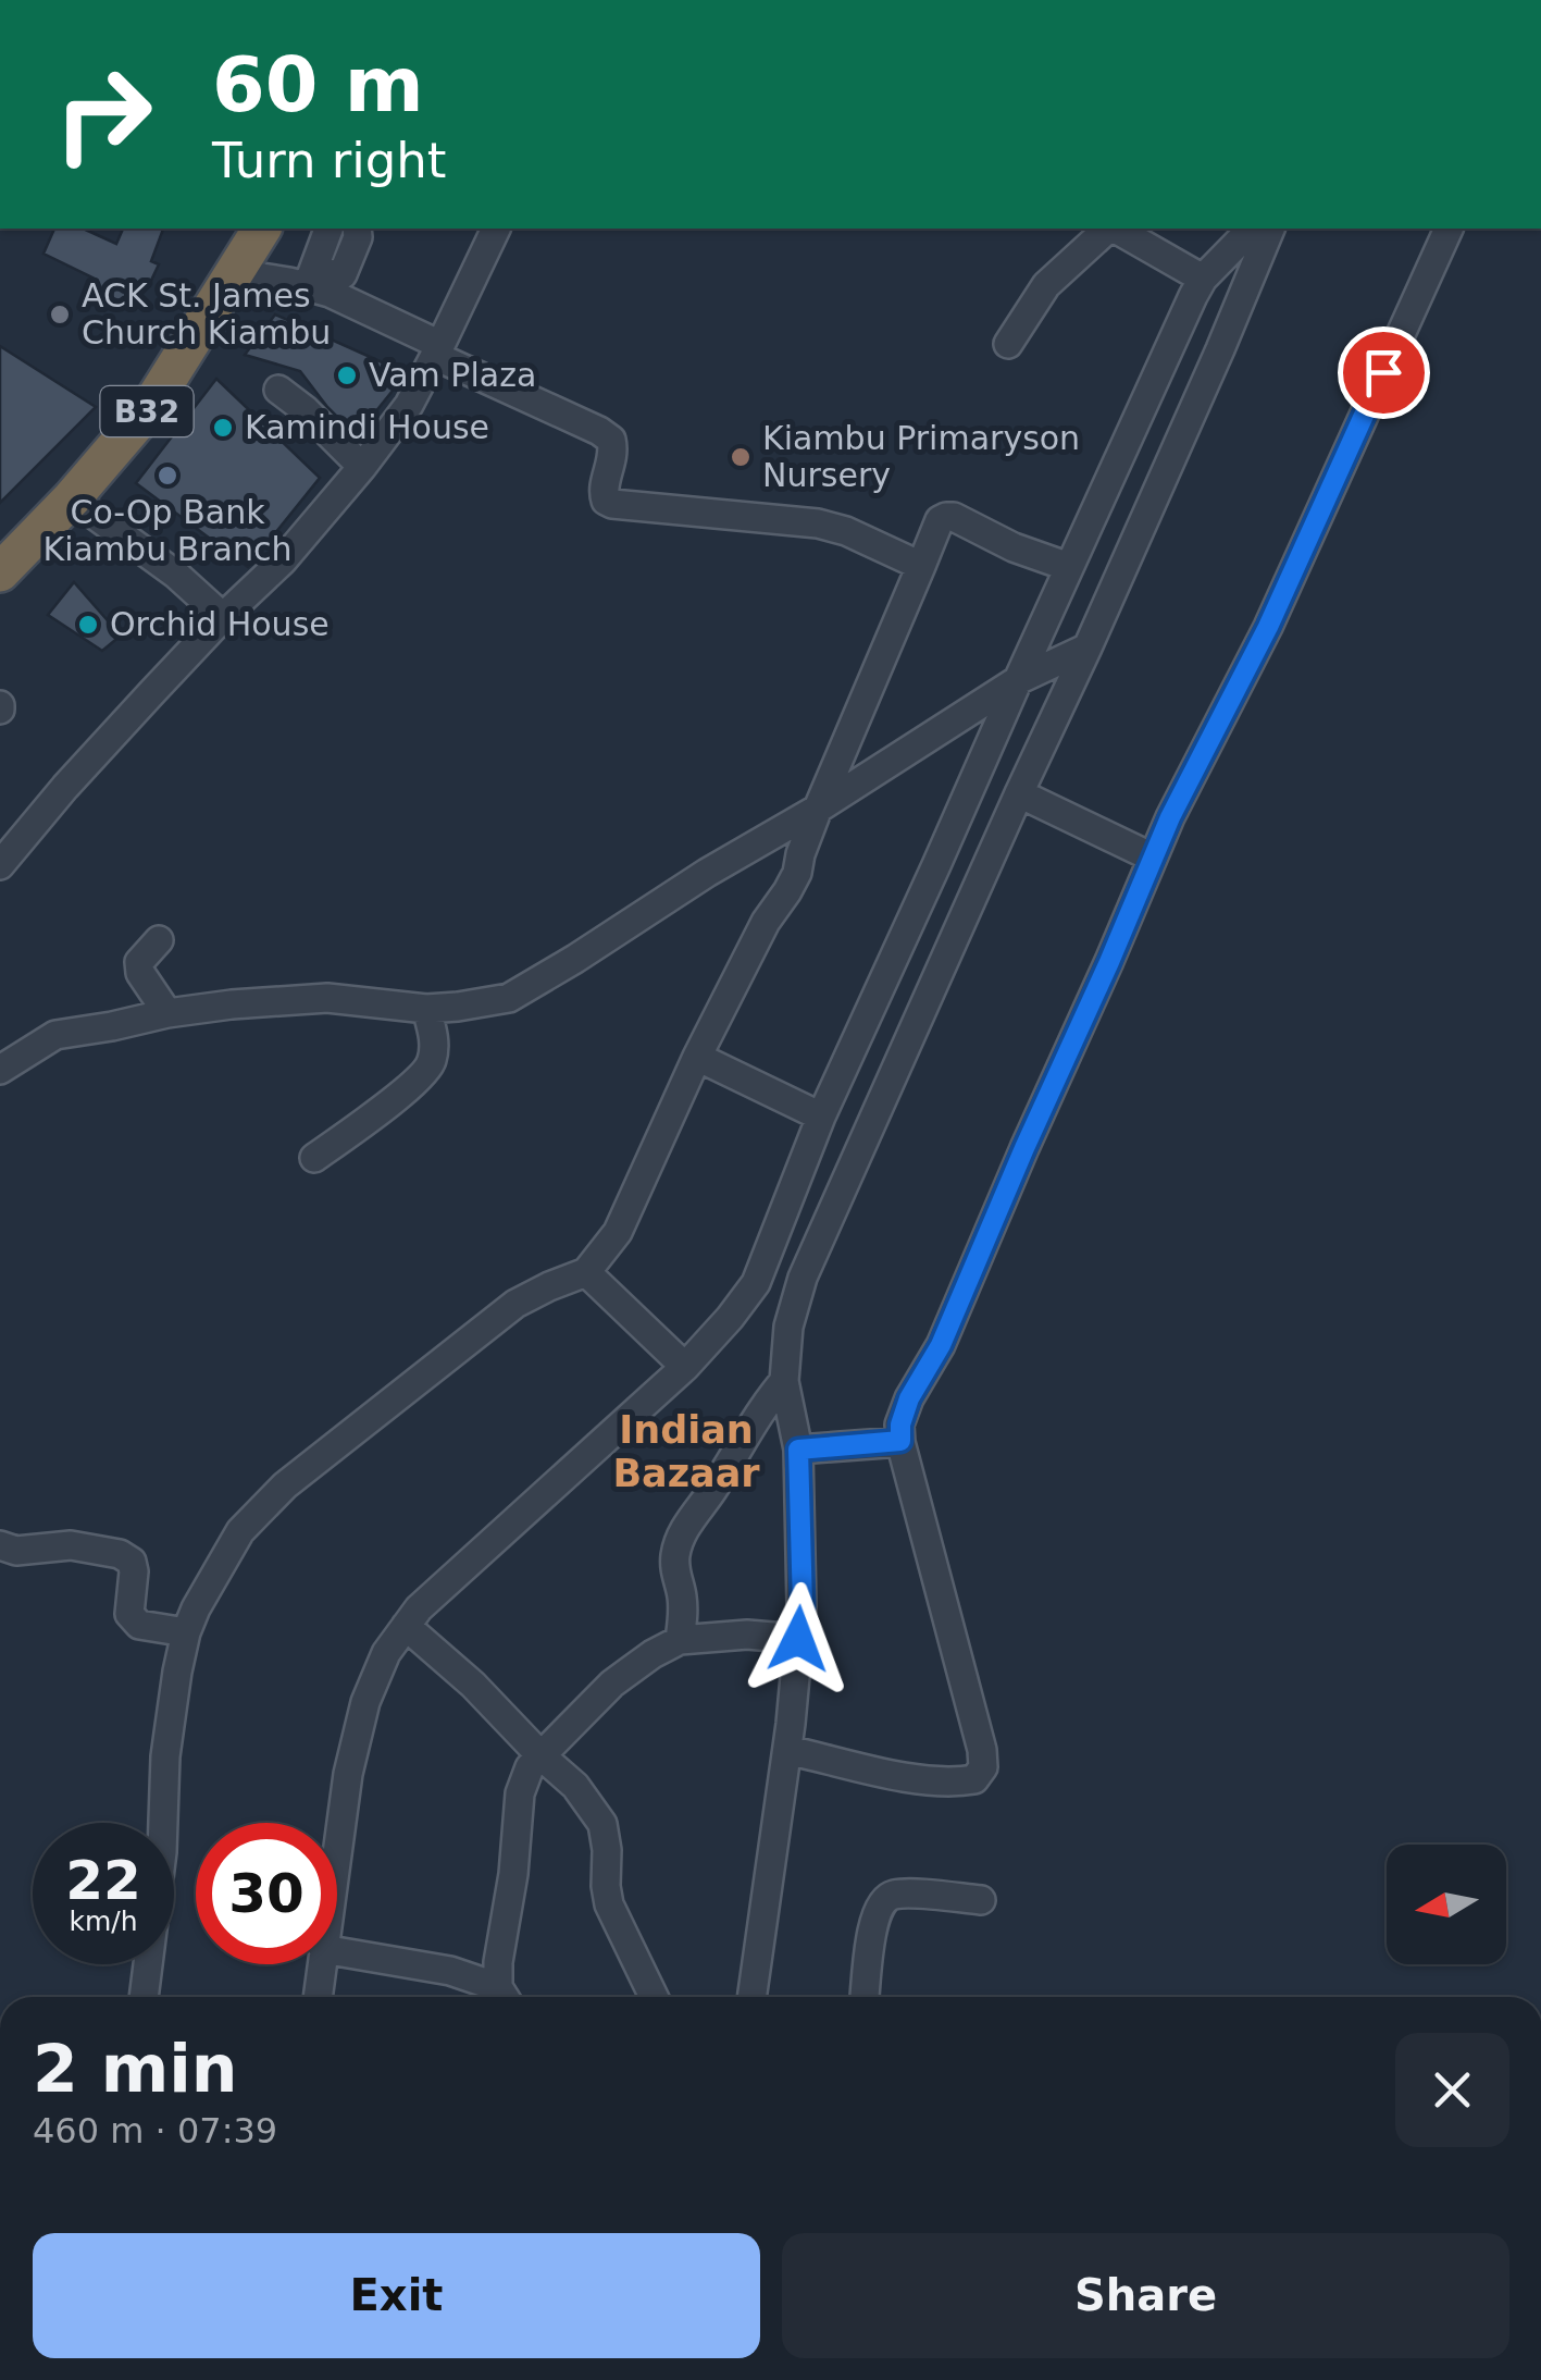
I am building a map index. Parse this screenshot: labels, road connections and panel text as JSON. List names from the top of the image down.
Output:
{
  "streets": {
    "highway": ["B32"]
  },
  "districts": ["Indian Bazaar"],
  "places": [
    "ACK St. James Church Kiambu",
    "Vam Plaza",
    "Kamindi House",
    "Kiambu Primaryson Nursery",
    "Co-Op Bank Kiambu Branch",
    "Orchid House"
  ],
  "north": "left",
  "page": {
    "turn": ["60 m", "Turn right"],
    "speed": "22 km/h",
    "limit": "30",
    "heading": ["2 min", "460 m · 07:39"],
    "buttons": ["Exit", "Share"]
  }
}
